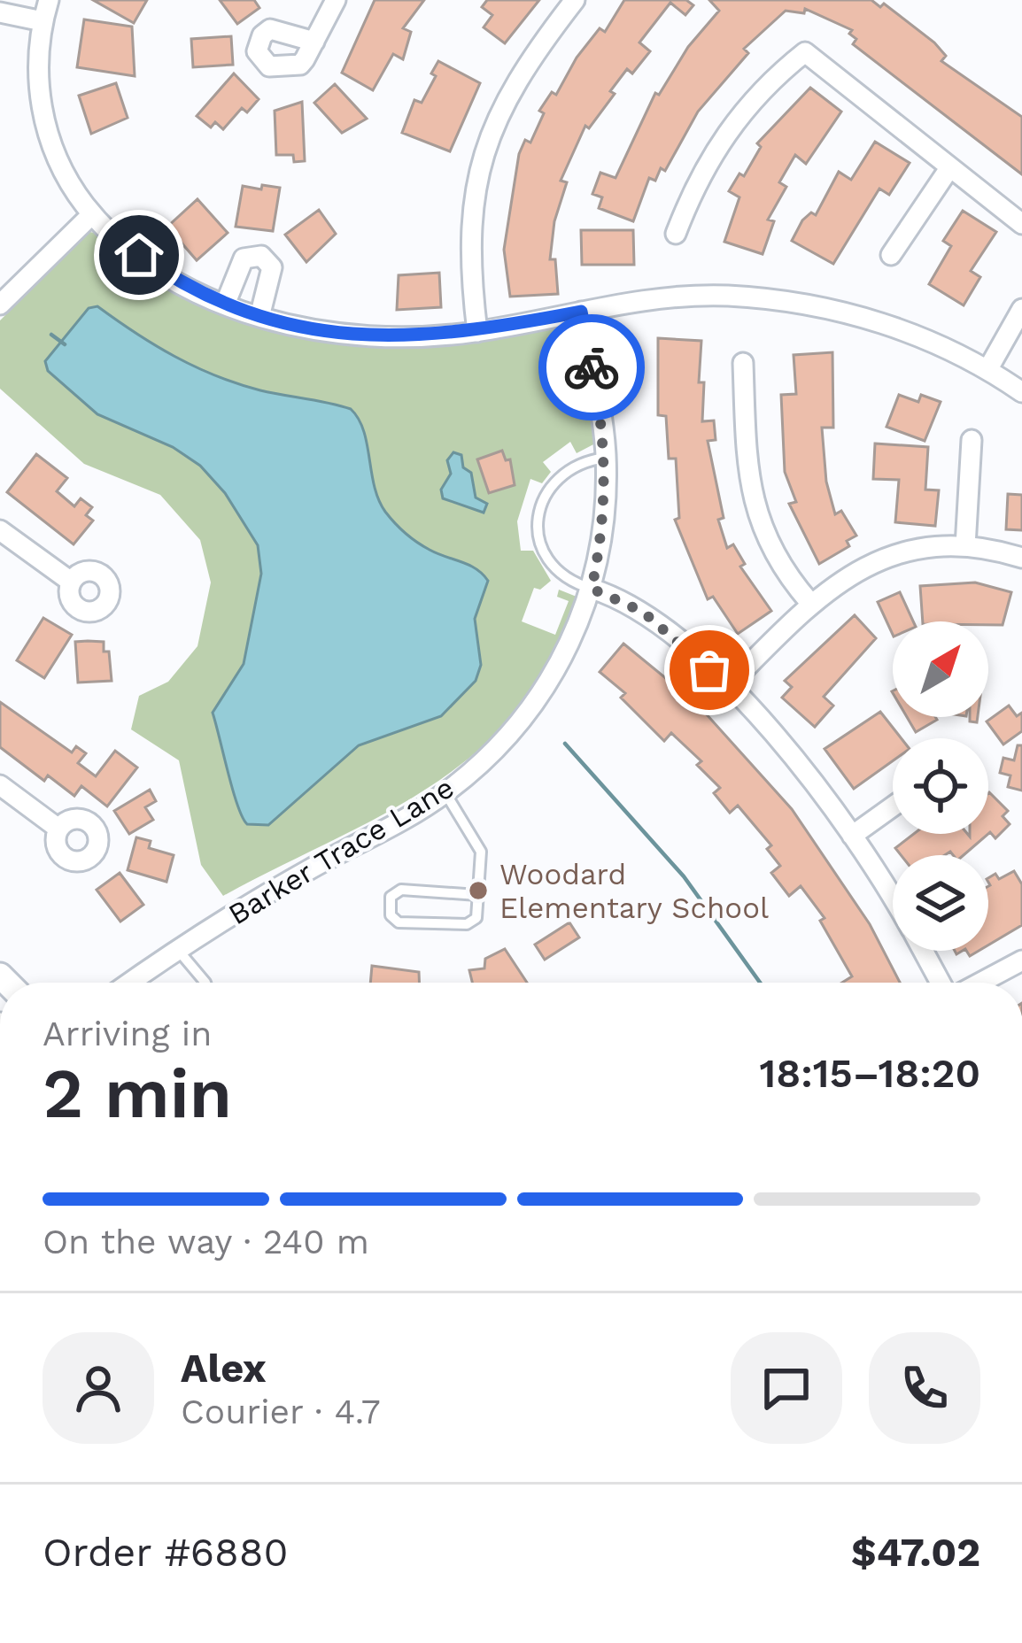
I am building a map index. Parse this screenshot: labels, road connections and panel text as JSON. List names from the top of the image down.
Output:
{
  "streets": {
    "street": ["Barker Trace Lane"]
  },
  "places": ["Woodard Elementary School"],
  "north": "top right",
  "page": {
    "heading": ["2 min", "Arriving in", "18:15–18:20"],
    "panel": [
      "Alex",
      "Courier · 4.7",
      "Order #6880",
      "$47.02"
    ],
    "bar": "On the way · 240 m"
  }
}
